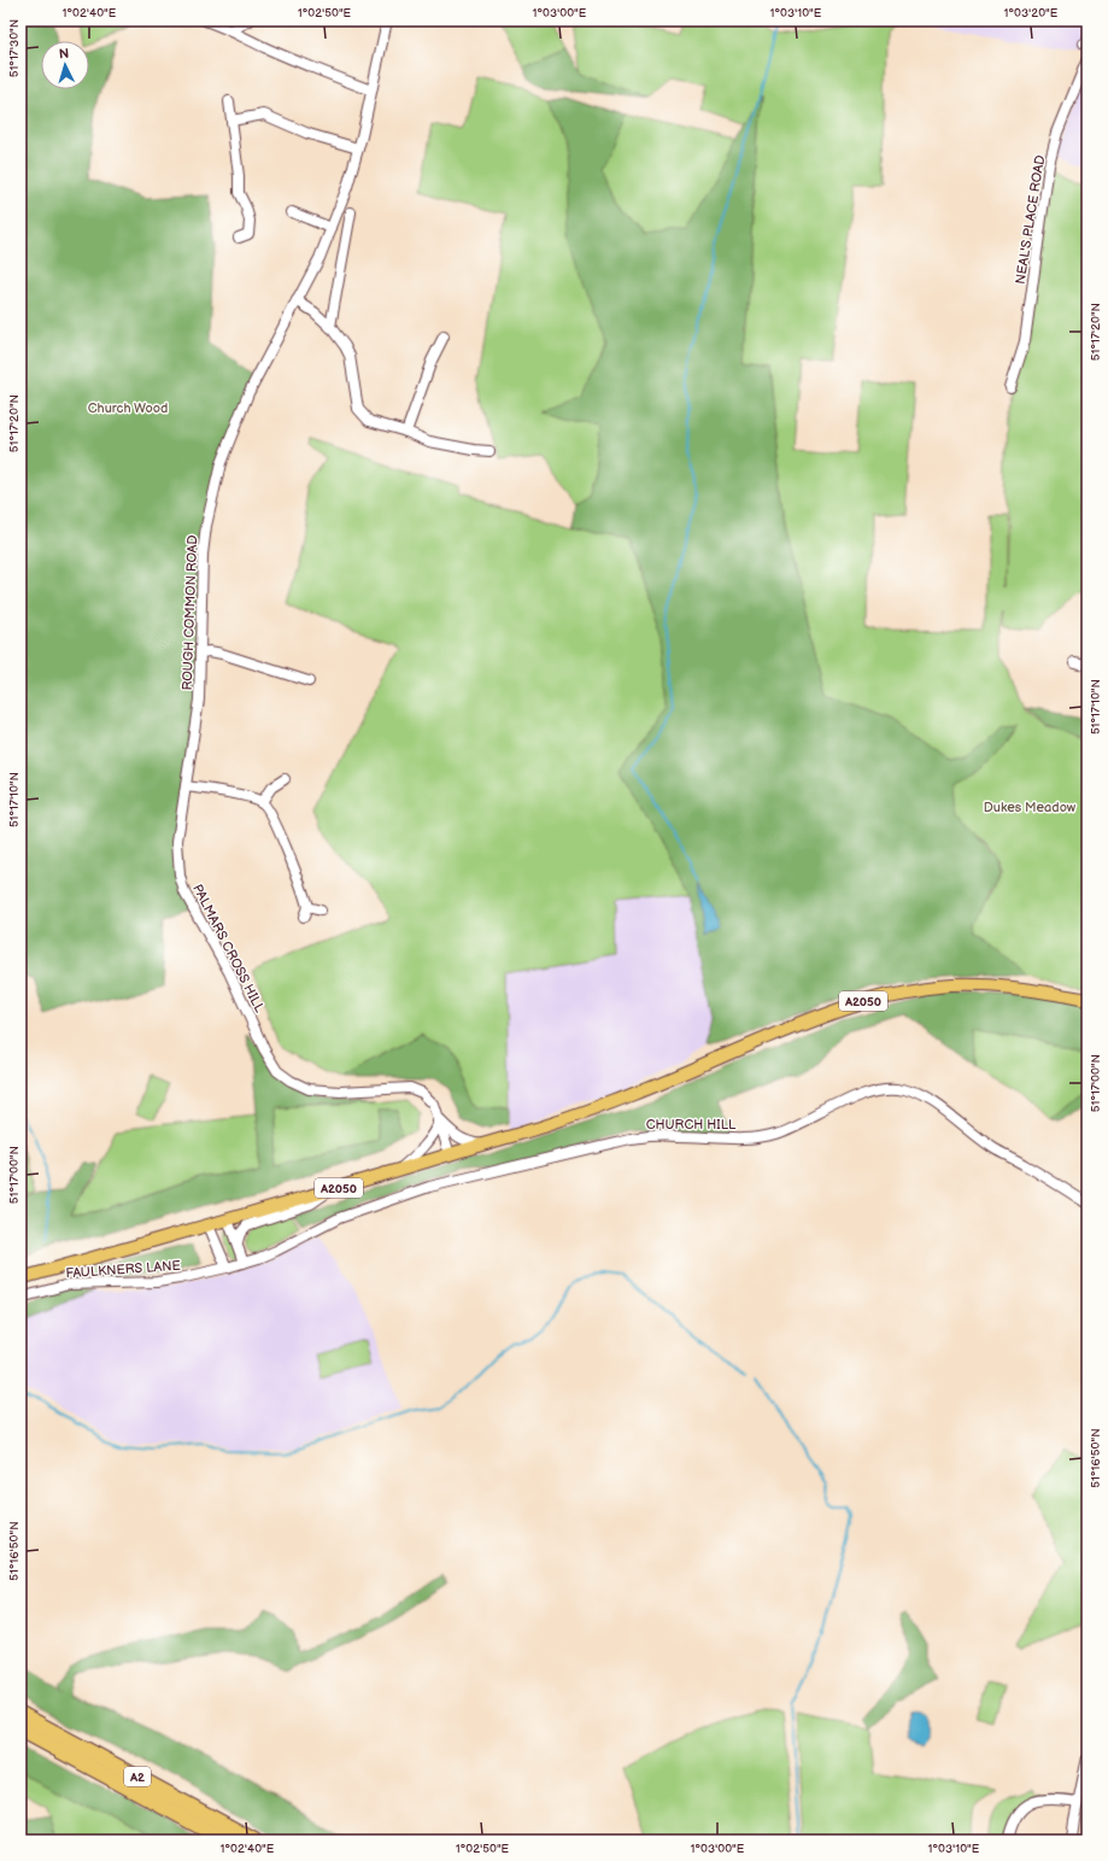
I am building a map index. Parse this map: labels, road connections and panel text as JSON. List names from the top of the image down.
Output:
{
  "streets": {
    "highway": ["A2"],
    "main road": ["A2050"],
    "street": [
      "NEAL'S PLACE ROAD",
      "ROUGH COMMON ROAD",
      "PALMARS CROSS HILL",
      "CHURCH HILL",
      "FAULKNERS LANE"
    ]
  },
  "crossings": [
    ["ROUGH COMMON ROAD", "PALMARS CROSS HILL"],
    ["PALMARS CROSS HILL", "A2050"],
    ["CHURCH HILL", "FAULKNERS LANE"]
  ],
  "parks": ["Church Wood", "Dukes Meadow"],
  "north": "top",
  "coordinates": [
    "1°02'40\"E",
    "1°02'50\"E",
    "1°03'00\"E",
    "1°03'10\"E",
    "1°03'20\"E",
    "51°17'30\"N",
    "51°17'20\"N",
    "51°17'10\"N",
    "51°17'00\"N",
    "51°16'50\"N"
  ]
}
